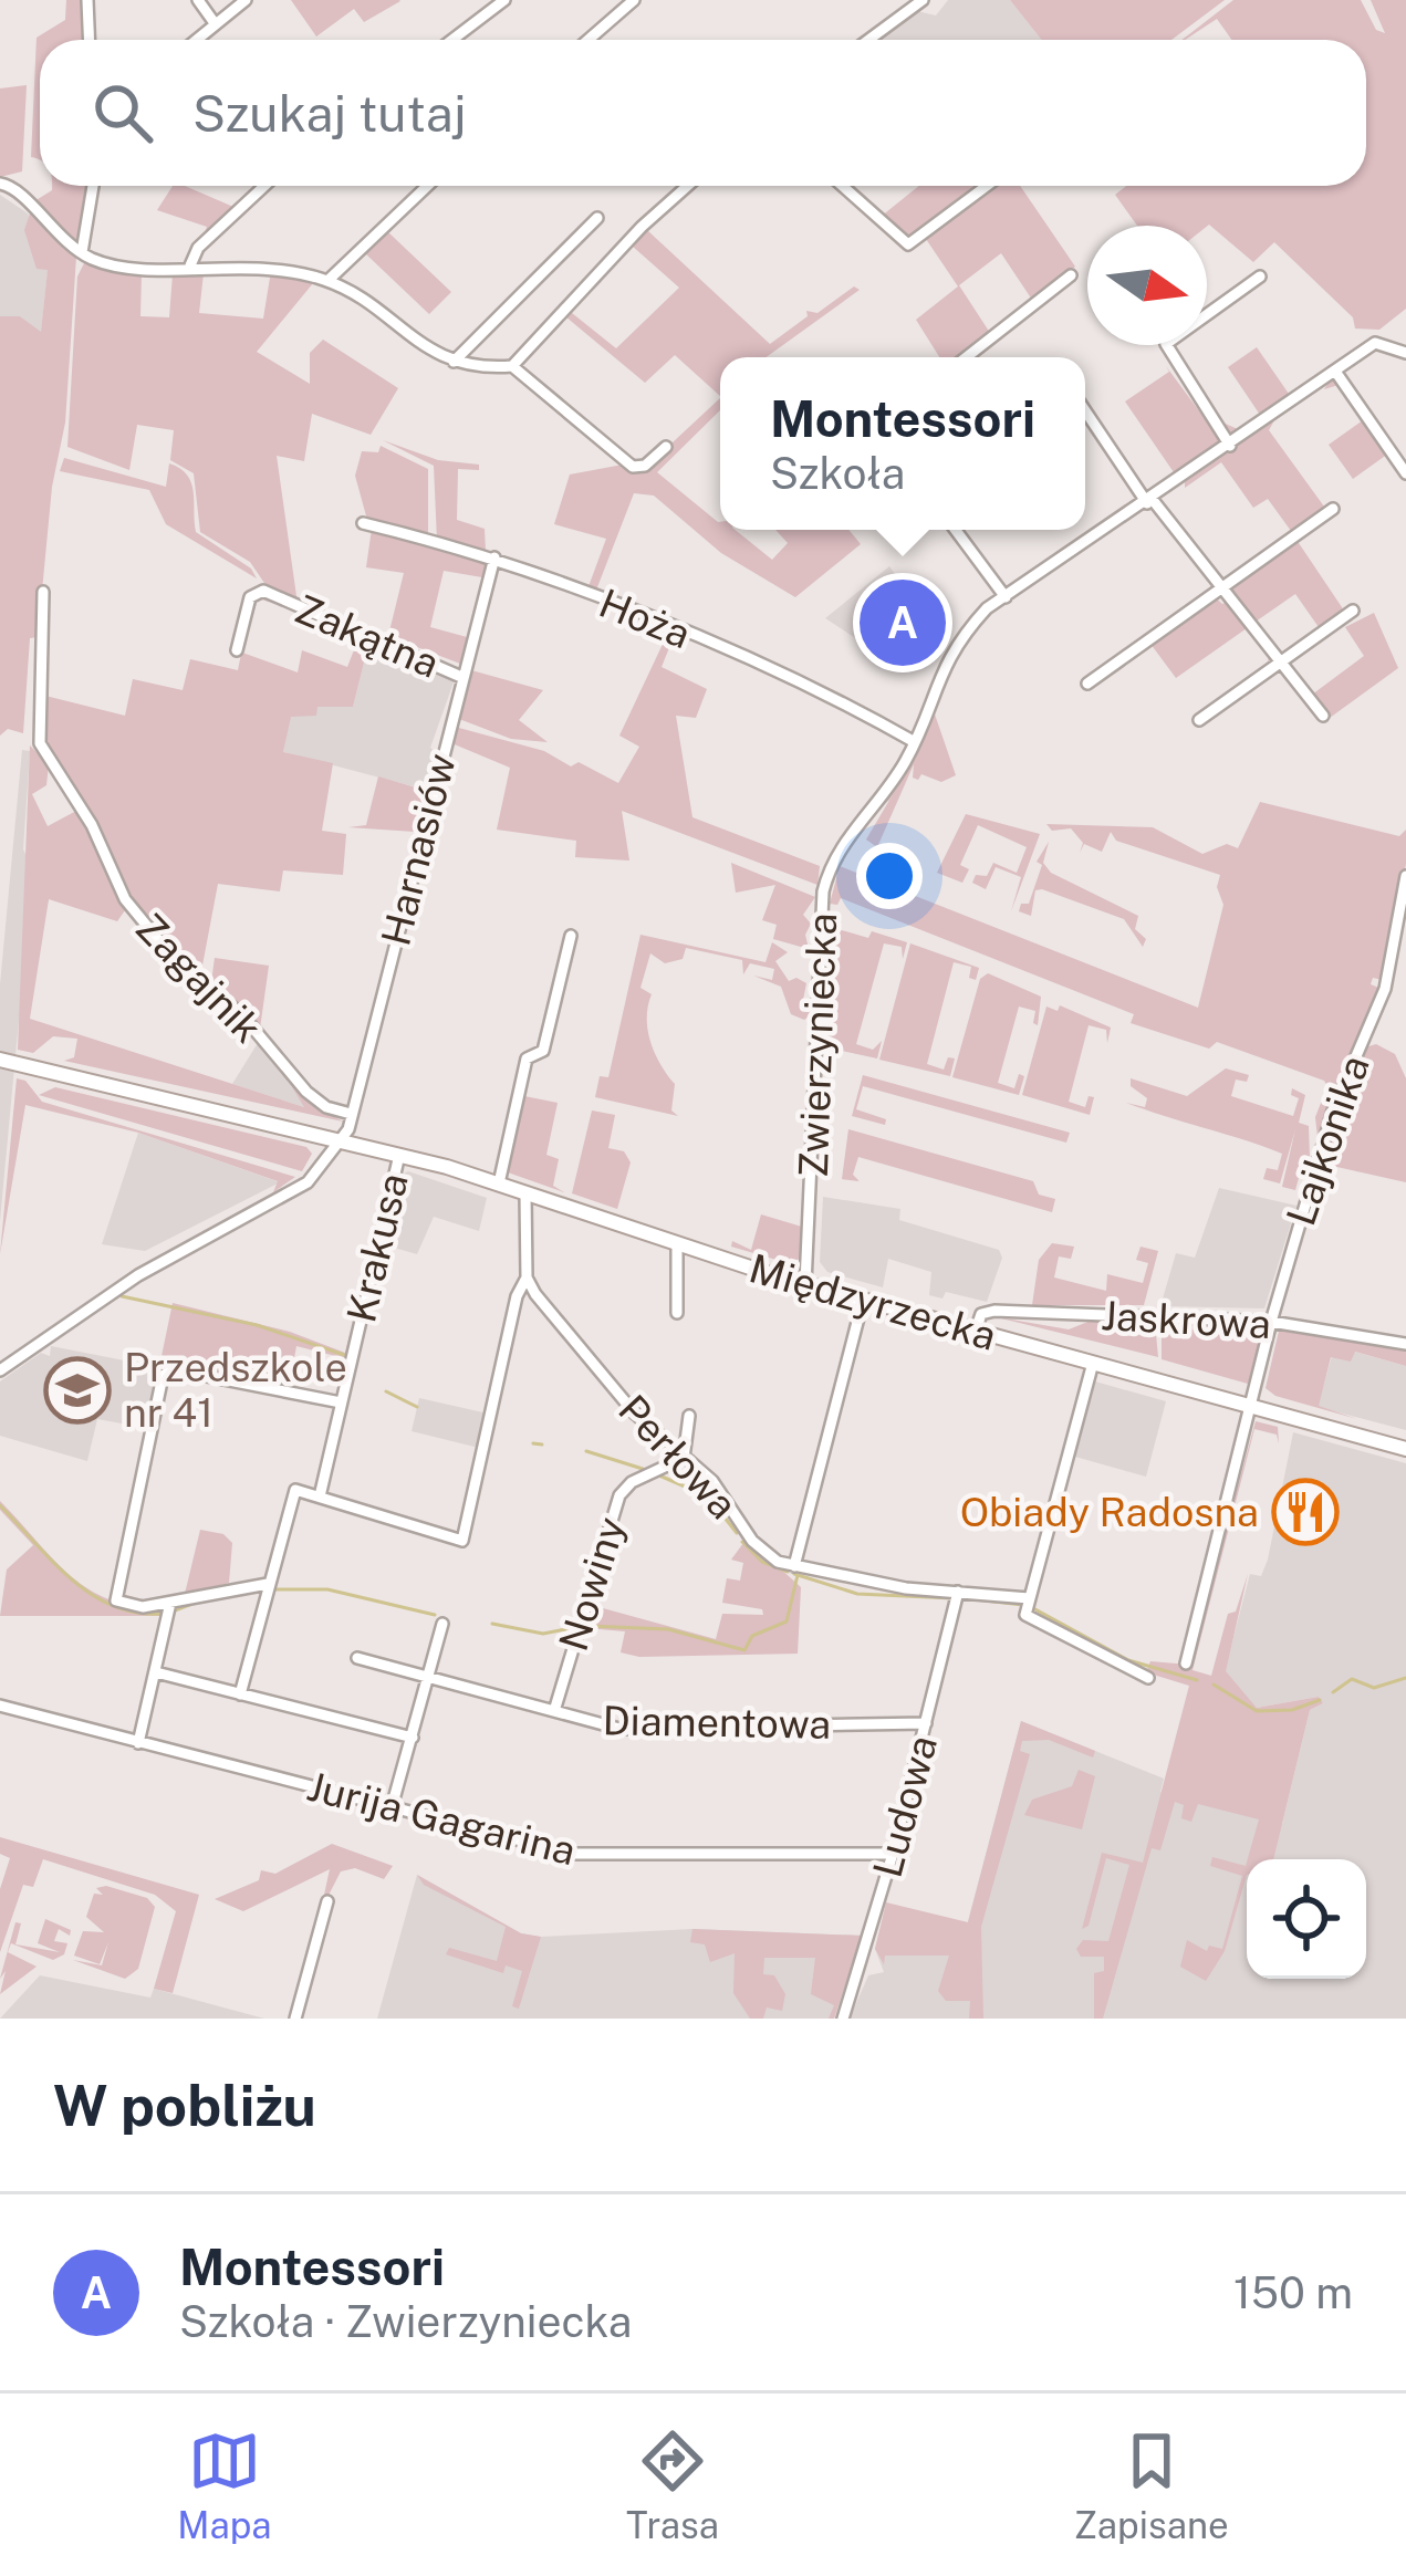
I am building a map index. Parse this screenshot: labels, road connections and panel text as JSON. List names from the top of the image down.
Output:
{
  "streets": {
    "main road": ["Międzyrzecka"],
    "street": [
      "Hoża",
      "Zakątna",
      "Harnasiów",
      "Zagajnik",
      "Zwierzyniecka",
      "Lajkonika",
      "Krakusa",
      "Jaskrowa",
      "Perłowa",
      "Nowiny",
      "Diamentowa",
      "Ludowa",
      "Jurija Gagarina"
    ]
  },
  "crossings": [
    ["Hoża", "Harnasiów"],
    ["Hoża", "Zwierzyniecka"],
    ["Zakątna", "Harnasiów"],
    ["Harnasiów", "Zagajnik"],
    ["Harnasiów", "Międzyrzecka"],
    ["Zwierzyniecka", "Międzyrzecka"],
    ["Lajkonika", "Międzyrzecka"],
    ["Lajkonika", "Jaskrowa"],
    ["Krakusa", "Międzyrzecka"],
    ["Międzyrzecka", "Jaskrowa"],
    ["Perłowa", "Nowiny"],
    ["Perłowa", "Ludowa"],
    ["Nowiny", "Diamentowa"],
    ["Diamentowa", "Ludowa"],
    ["Ludowa", "Jurija Gagarina"]
  ],
  "places": {
    "school or university": ["Przedszkole nr 41"],
    "restaurant": ["Obiady Radosna"]
  },
  "north": "right",
  "page": {
    "search": "Szukaj tutaj",
    "popup": ["Montessori", "Szkoła"],
    "pins": "A",
    "heading": "W pobliżu",
    "list": [
      {
        "mark": "A",
        "name": "Montessori",
        "note": "Szkoła · Zwierzyniecka",
        "value": "150 m"
      }
    ],
    "nav": ["Mapa", "Trasa", "Zapisane"]
  }
}
